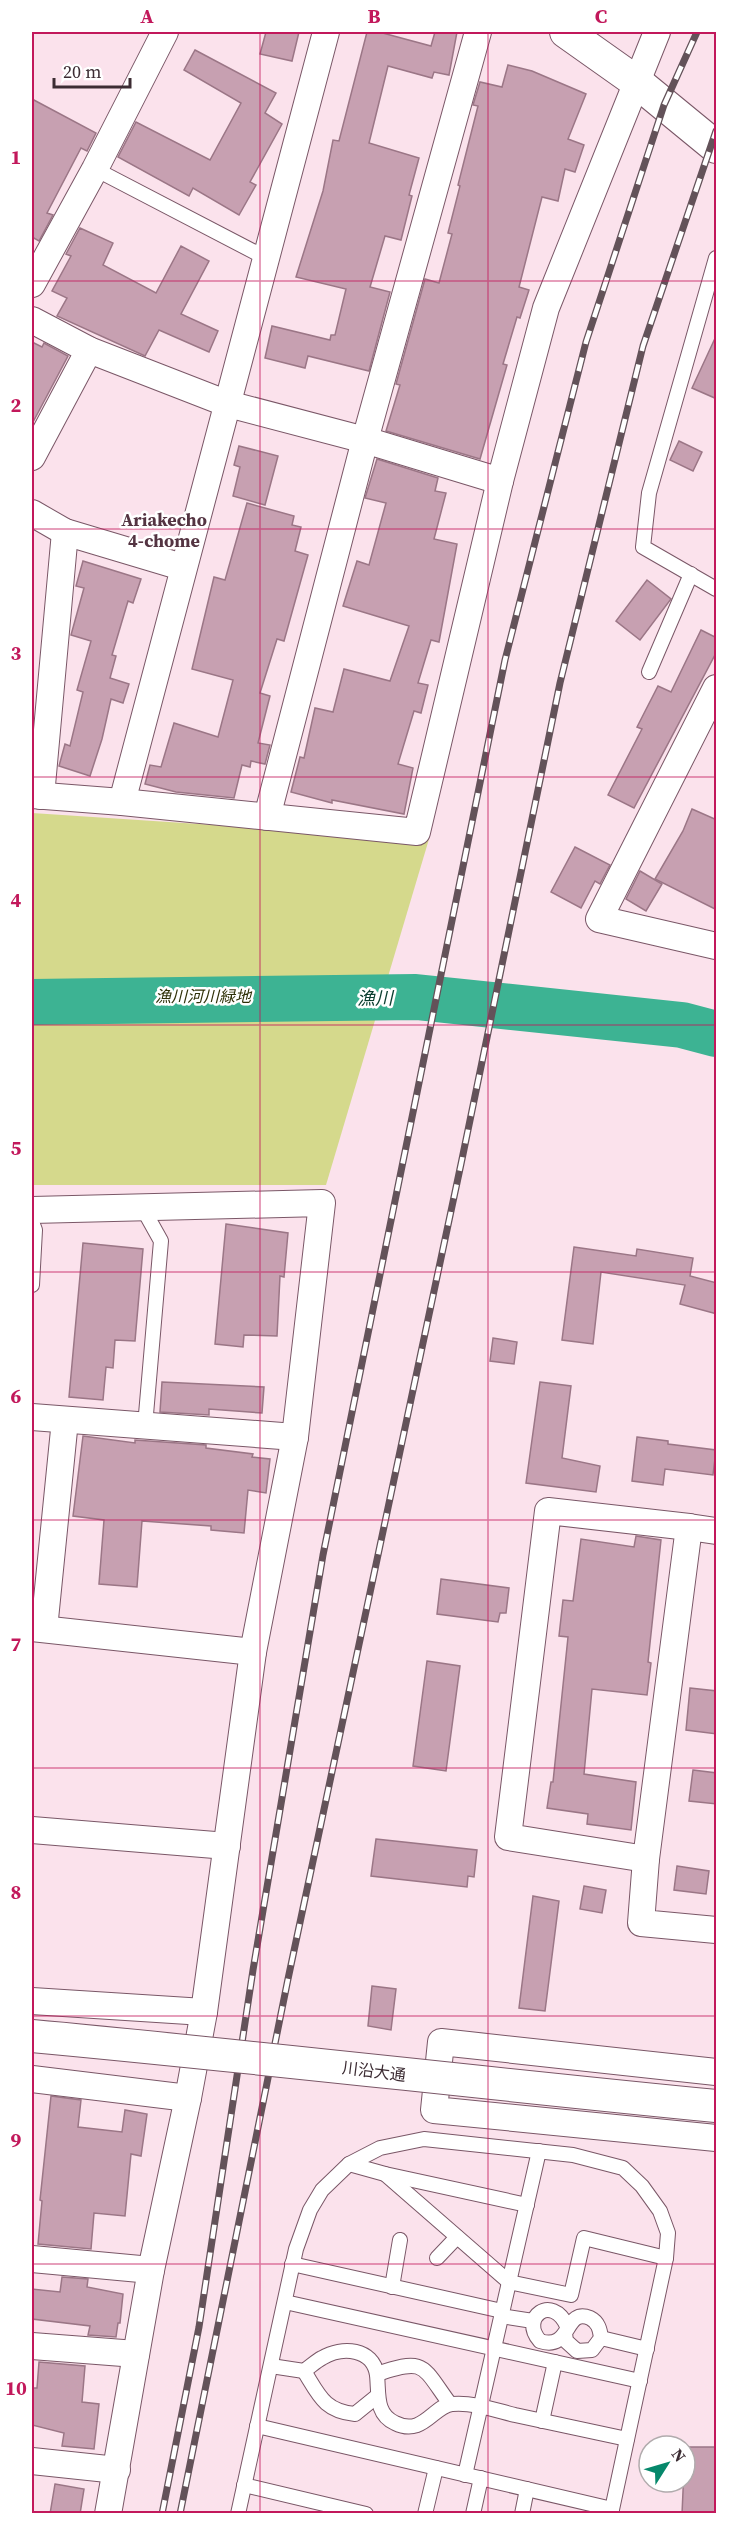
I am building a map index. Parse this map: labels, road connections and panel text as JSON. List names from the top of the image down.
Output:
{
  "streets": {
    "street": ["川沿大通"]
  },
  "districts": ["Ariakecho 4-chome"],
  "water": ["漁川"],
  "parks": ["漁川河川緑地"],
  "scale_bar": "20 m",
  "north": "top right",
  "grid": {
    "columns": ["A", "B", "C"],
    "rows": [
      "1",
      "2",
      "3",
      "4",
      "5",
      "6",
      "7",
      "8",
      "9",
      "10"
    ]
  }
}
